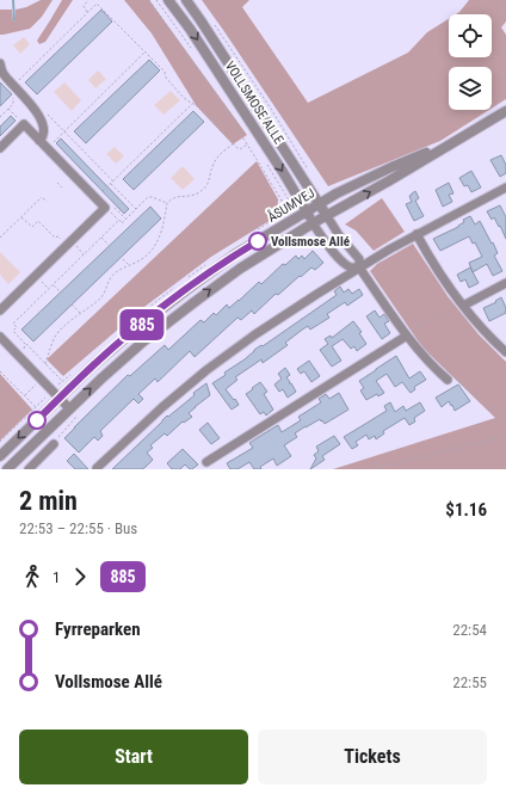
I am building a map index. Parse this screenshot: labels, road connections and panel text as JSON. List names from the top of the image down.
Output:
{
  "streets": {
    "street": ["VOLLSMOSE ALLE", "ÅSUMVEJ"]
  },
  "crossings": [
    ["VOLLSMOSE ALLE", "ÅSUMVEJ"]
  ],
  "places": ["Vollsmose Allé"],
  "lines": ["bus line 885"],
  "page": {
    "on_map": "885",
    "heading": ["2 min", "22:53 – 22:55 · Bus", "$1.16"],
    "legs": ["1", "885"],
    "list": [
      {
        "name": "Fyrreparken",
        "value": "22:54"
      },
      {
        "name": "Vollsmose Allé",
        "value": "22:55"
      }
    ],
    "buttons": ["Start", "Tickets"]
  }
}
